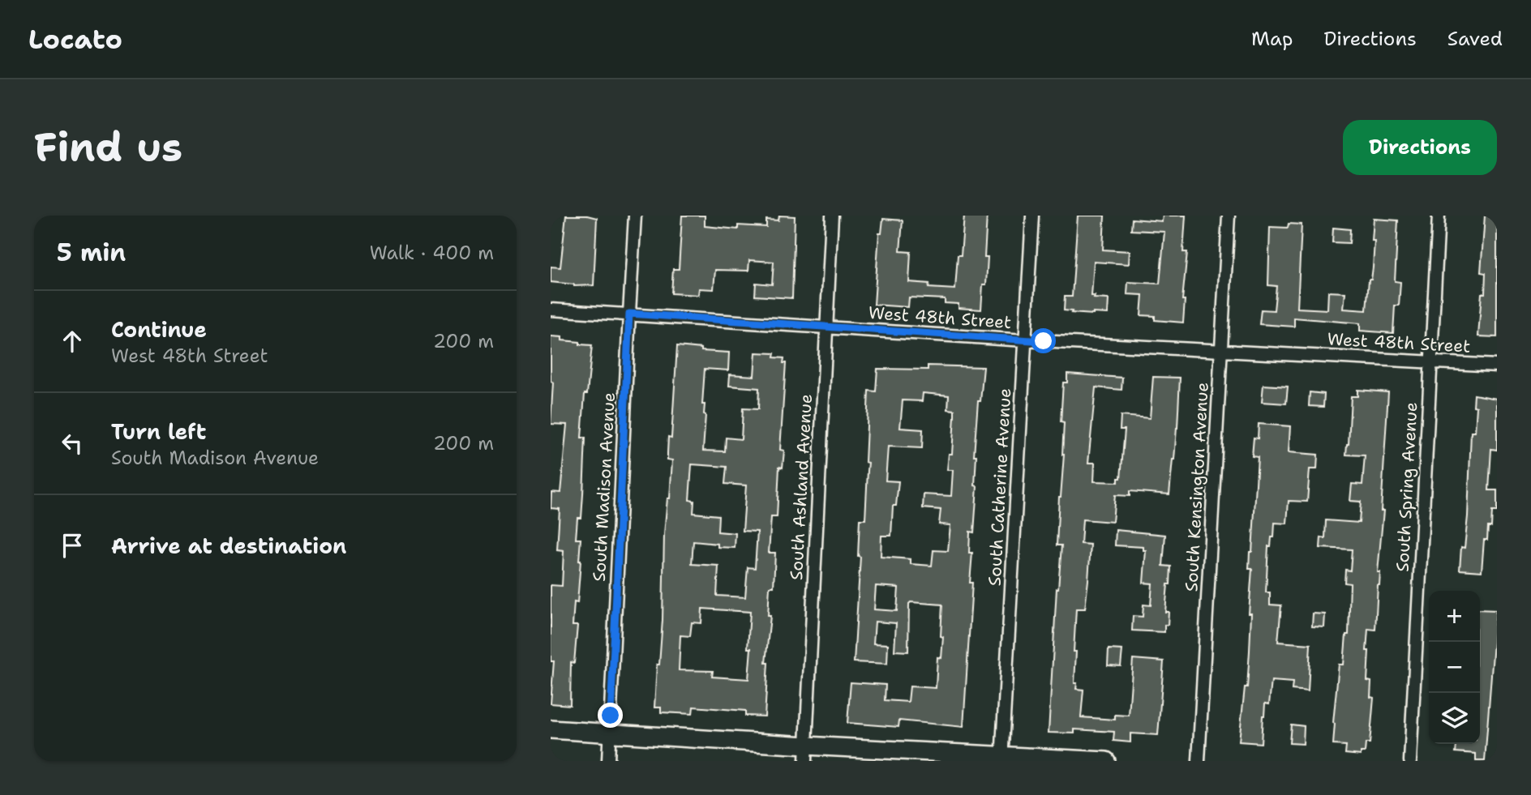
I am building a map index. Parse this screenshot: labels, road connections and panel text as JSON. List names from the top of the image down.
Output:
{
  "streets": {
    "street": [
      "West 48th Street",
      "South Madison Avenue",
      "South Ashland Avenue",
      "South Catherine Avenue",
      "South Kensington Avenue",
      "South Spring Avenue"
    ]
  },
  "crossings": [
    ["West 48th Street", "South Madison Avenue"],
    ["West 48th Street", "South Ashland Avenue"],
    ["West 48th Street", "South Catherine Avenue"],
    ["West 48th Street", "South Kensington Avenue"],
    ["West 48th Street", "South Spring Avenue"]
  ],
  "page": {
    "header": "Locato",
    "nav": ["Map", "Directions", "Saved"],
    "buttons": "Directions",
    "title": "Find us",
    "heading": ["5 min", "Walk · 400 m"],
    "list": [
      ["Continue", "West 48th Street", "200 m"],
      ["Turn left", "South Madison Avenue", "200 m"],
      "Arrive at destination"
    ],
    "map_buttons": ["+", "−"]
  }
}
